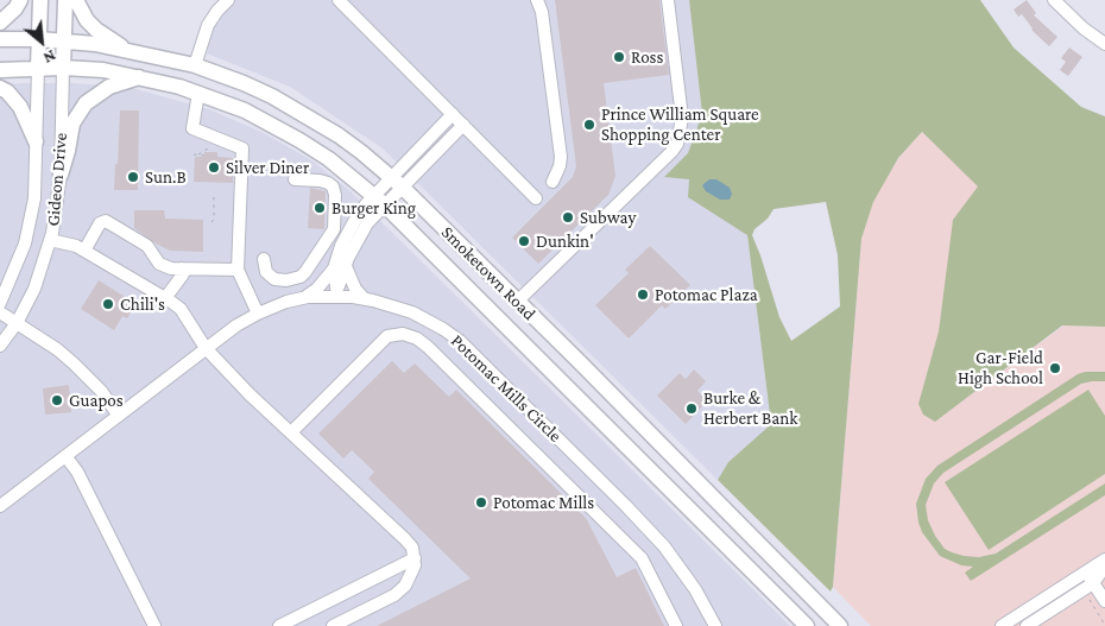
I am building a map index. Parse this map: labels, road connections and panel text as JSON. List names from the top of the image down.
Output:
{
  "streets": {
    "main road": ["Gideon Drive", "Smoketown Road"],
    "street": ["Potomac Mills Circle"]
  },
  "crossings": [
    ["Gideon Drive", "Smoketown Road"]
  ],
  "places": [
    "Ross",
    "Prince William Square Shopping Center",
    "Silver Diner",
    "Sun.B",
    "Burger King",
    "Subway",
    "Dunkin'",
    "Potomac Plaza",
    "Chili's",
    "Gar-Field High School",
    "Guapos",
    "Burke & Herbert Bank",
    "Potomac Mills"
  ],
  "north": "bottom right"
}
